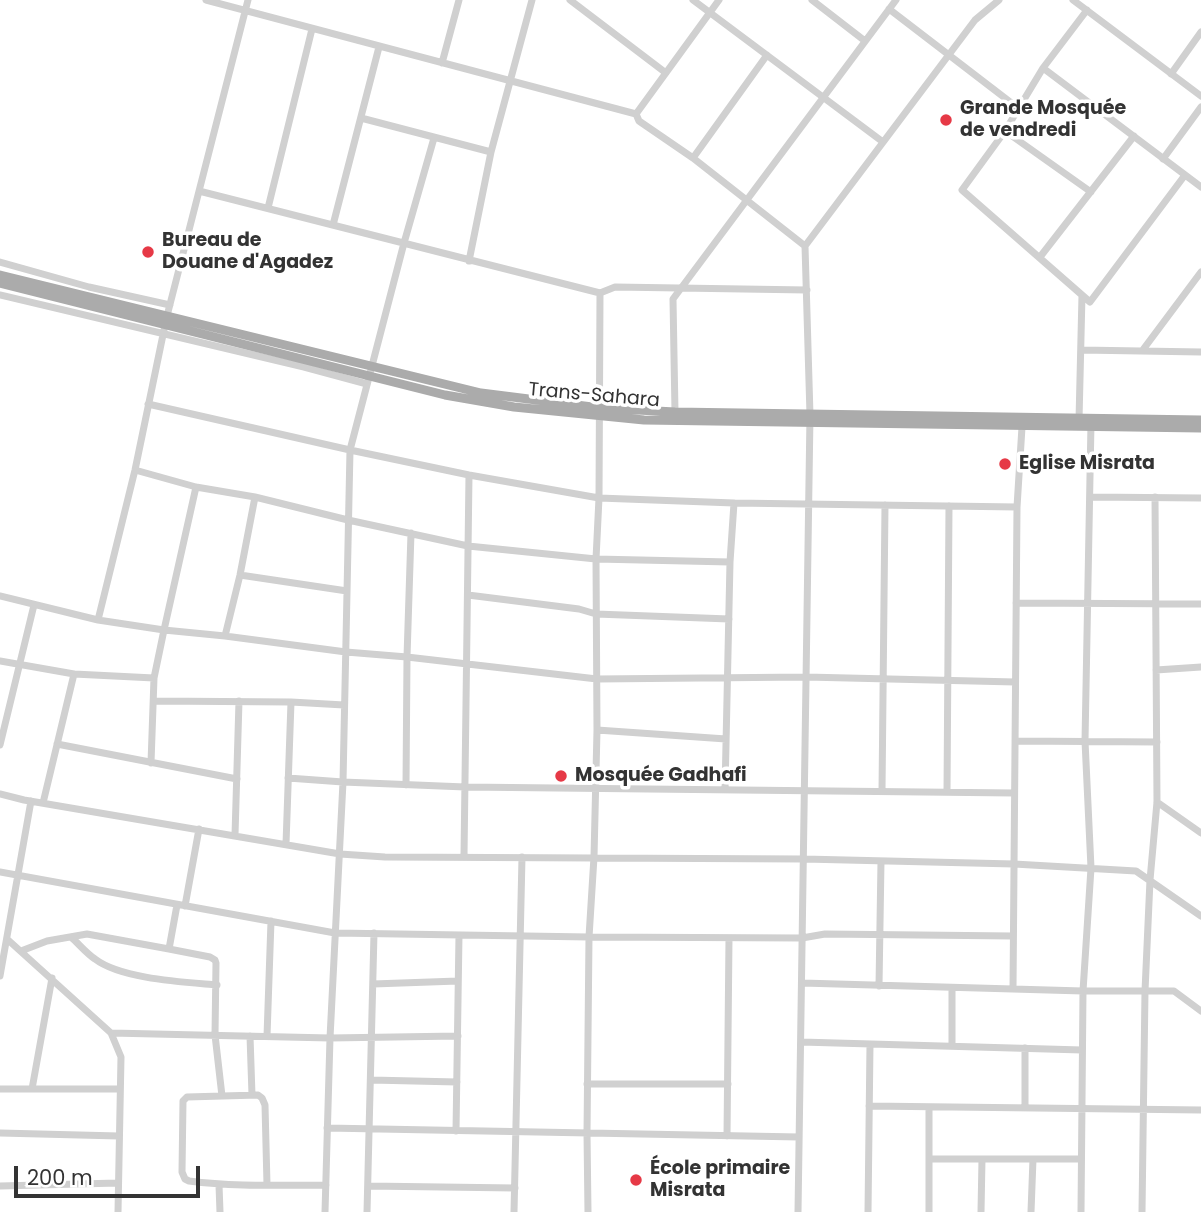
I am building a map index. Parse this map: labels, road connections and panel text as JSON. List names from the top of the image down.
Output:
{
  "streets": {
    "main road": ["Trans-Sahara"]
  },
  "places": [
    "Grande Mosquée de vendredi",
    "Bureau de Douane d'Agadez",
    "Eglise Misrata",
    "Mosquée Gadhafi",
    "École primaire Misrata"
  ],
  "scale_bar": "200 m"
}
